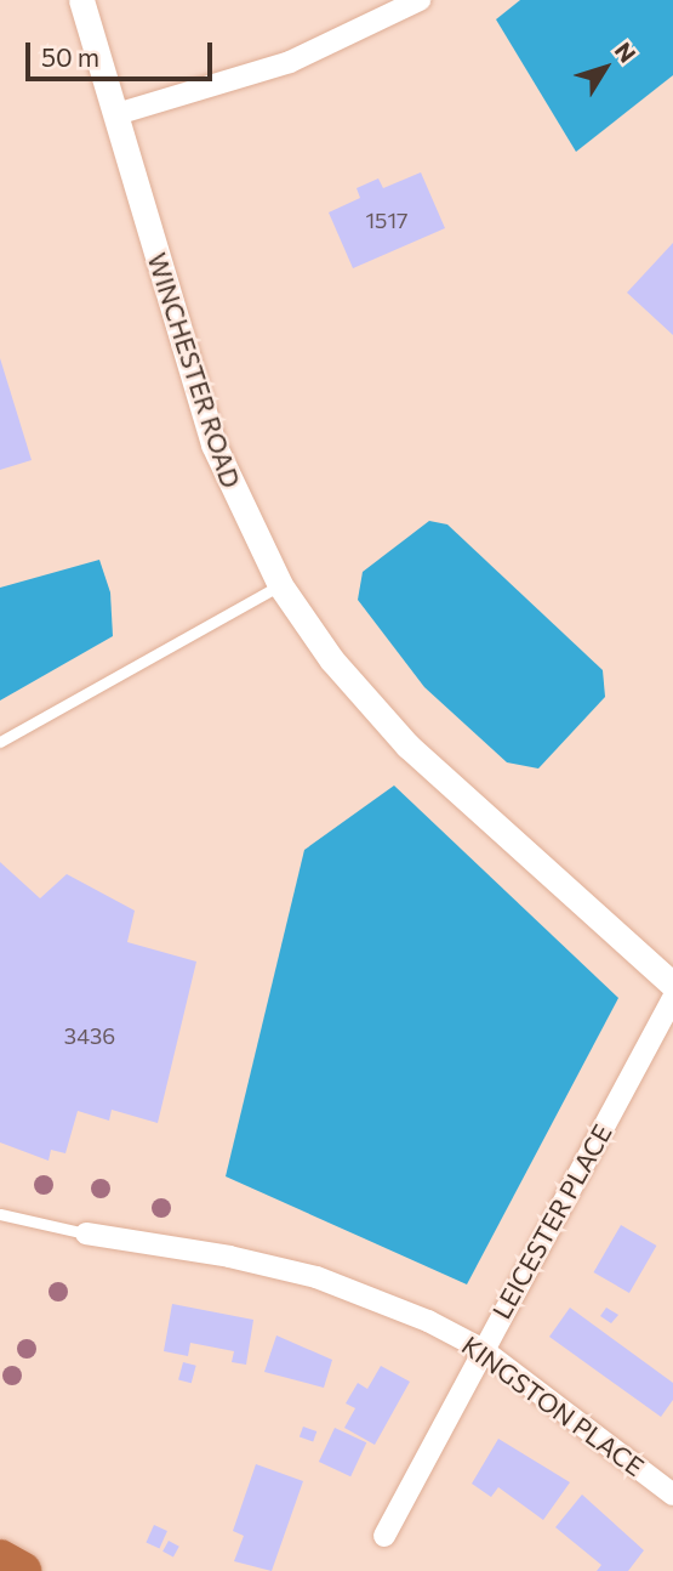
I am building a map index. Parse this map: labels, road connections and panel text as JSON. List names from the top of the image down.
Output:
{
  "streets": {
    "street": ["WINCHESTER ROAD", "LEICESTER PLACE", "KINGSTON PLACE"]
  },
  "crossings": [
    ["LEICESTER PLACE", "KINGSTON PLACE"]
  ],
  "house_numbers": ["1517", "3436"],
  "scale_bar": "50 m",
  "north": "top right"
}
